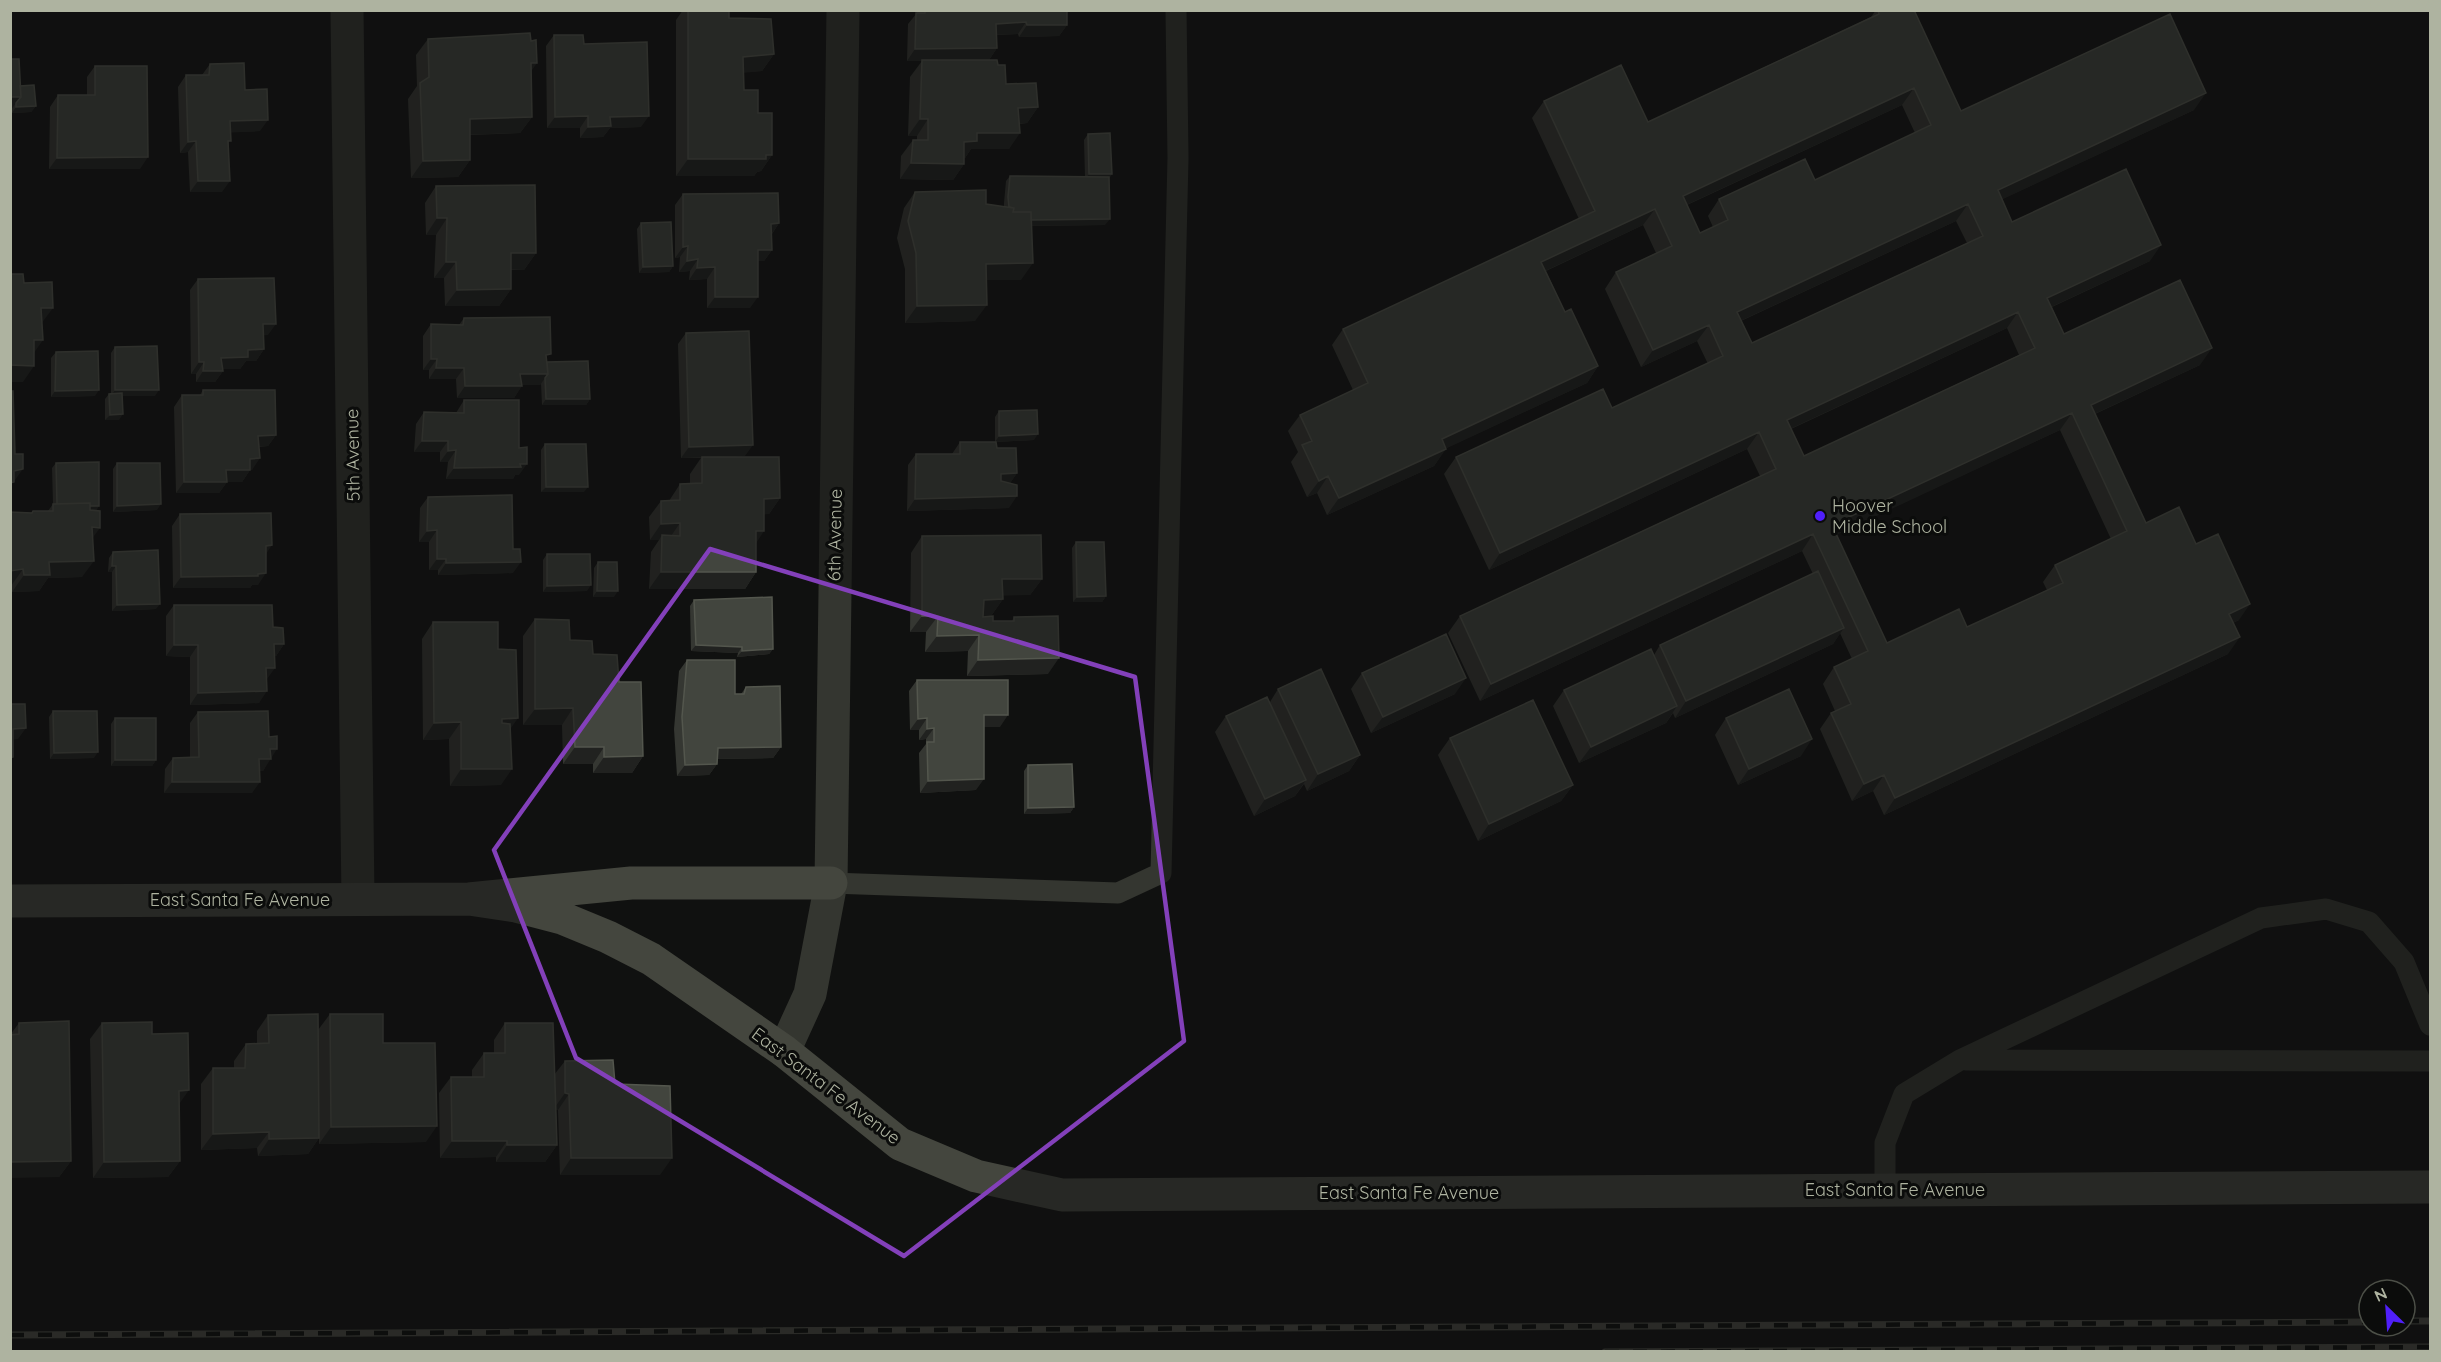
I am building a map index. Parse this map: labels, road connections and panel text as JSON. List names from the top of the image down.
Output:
{
  "streets": {
    "street": ["5th Avenue", "6th Avenue", "East Santa Fe Avenue"]
  },
  "crossings": [
    ["5th Avenue", "East Santa Fe Avenue"],
    ["6th Avenue", "East Santa Fe Avenue"]
  ],
  "places": ["Hoover Middle School"],
  "north": "top left"
}
